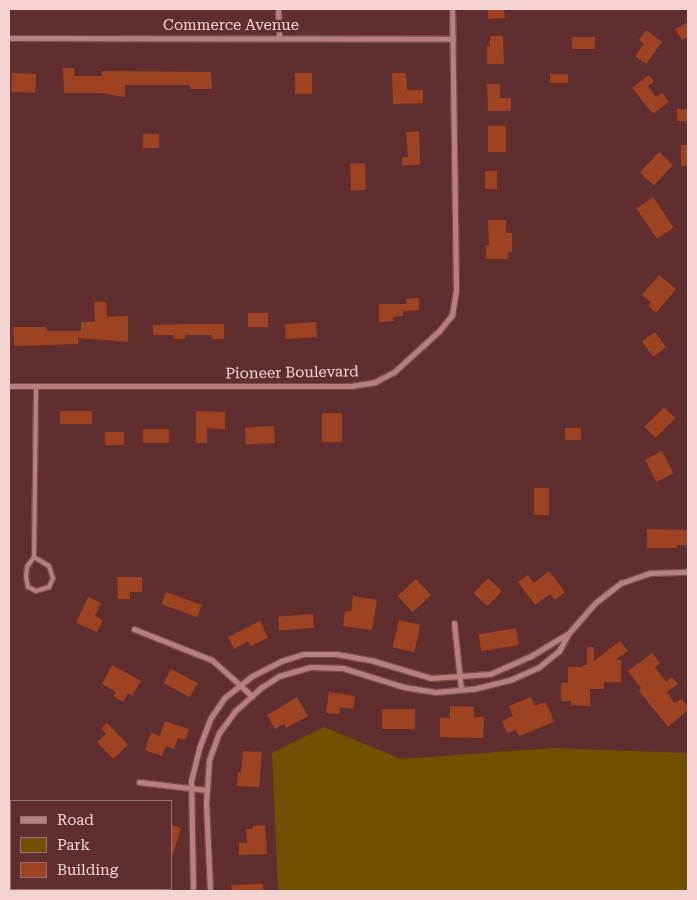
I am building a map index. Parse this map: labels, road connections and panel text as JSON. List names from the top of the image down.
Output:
{
  "streets": {
    "street": ["Commerce Avenue", "Pioneer Boulevard"]
  },
  "crossings": [
    ["Commerce Avenue", "Pioneer Boulevard"]
  ],
  "legend": ["Road", "Park", "Building"]
}
